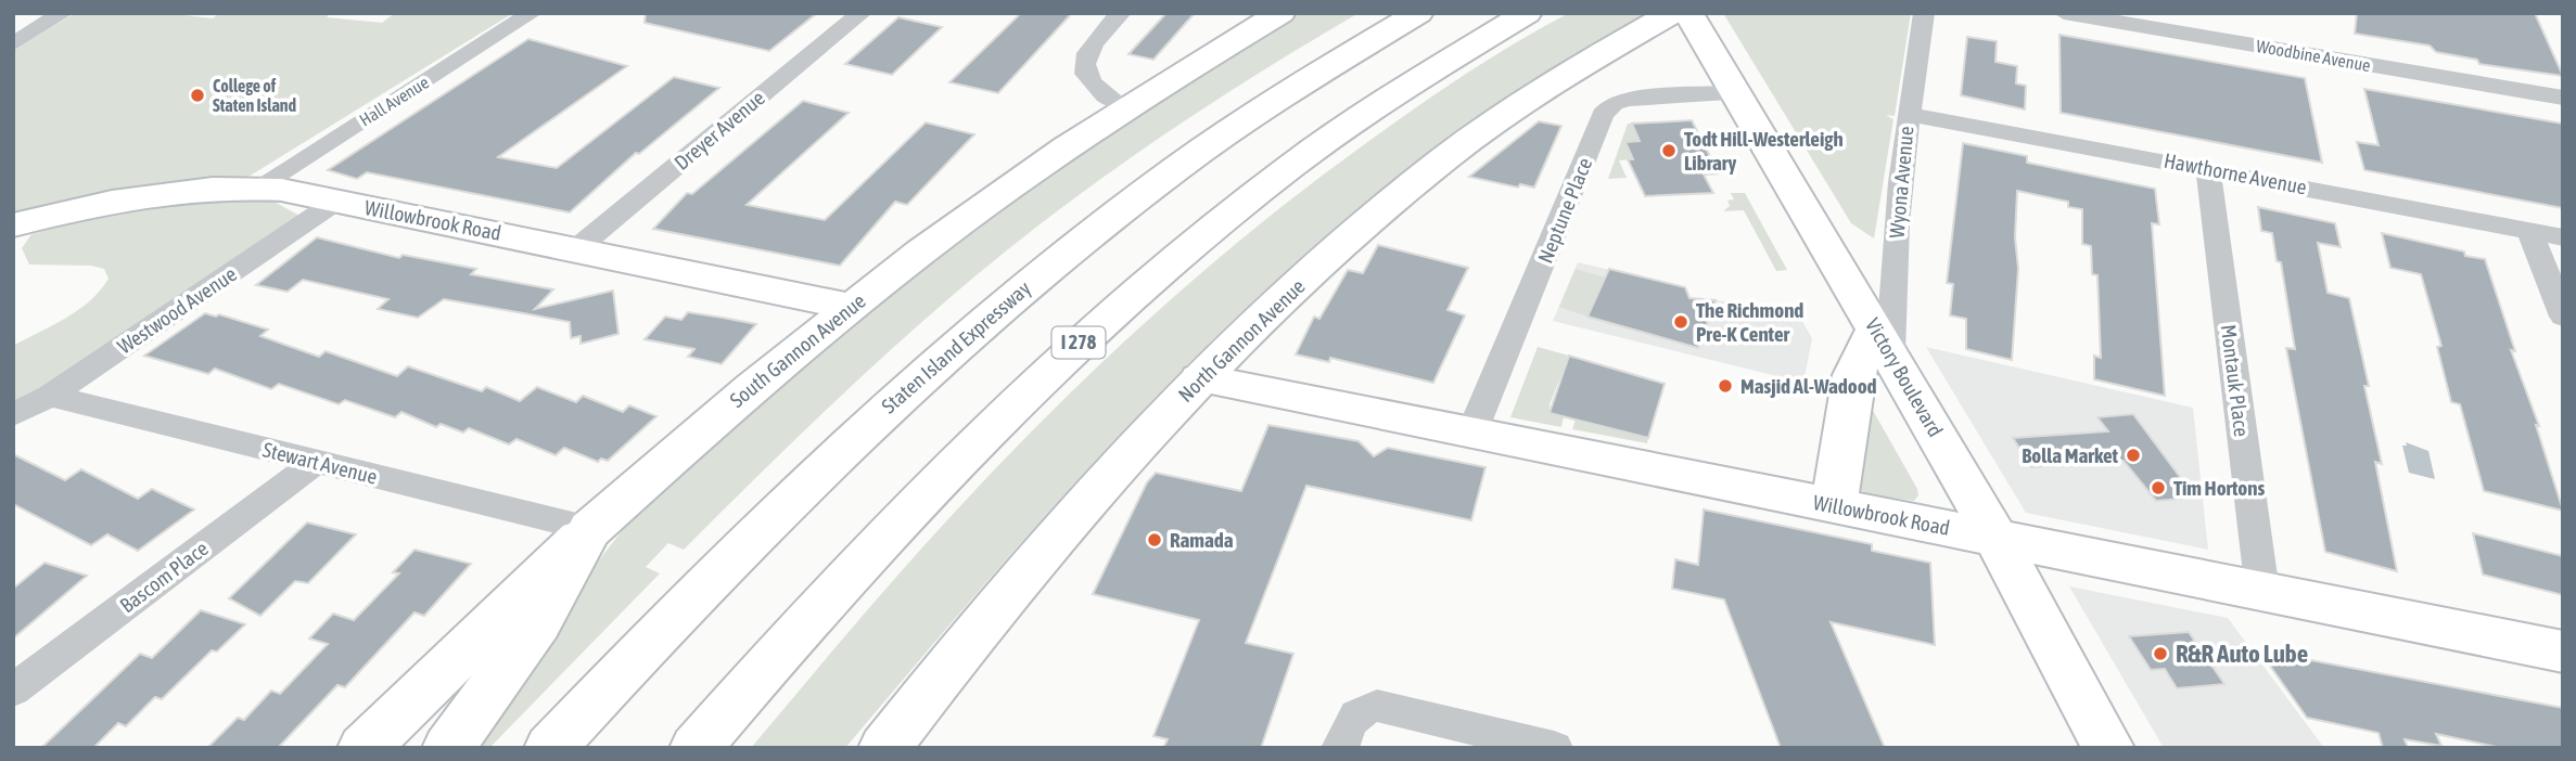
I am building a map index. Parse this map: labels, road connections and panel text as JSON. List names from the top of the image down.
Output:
{
  "streets": {
    "main road": [
      "Willowbrook Road",
      "North Gannon Avenue",
      "I 278",
      "Staten Island Expressway",
      "South Gannon Avenue",
      "Victory Boulevard"
    ],
    "street": [
      "Woodbine Avenue",
      "Hall Avenue",
      "Dreyer Avenue",
      "Hawthorne Avenue",
      "Wyona Avenue",
      "Neptune Place",
      "Westwood Avenue",
      "Montauk Place",
      "Stewart Avenue",
      "Bascom Place"
    ]
  },
  "crossings": [
    ["Hall Avenue", "Willowbrook Road"],
    ["Dreyer Avenue", "Willowbrook Road"],
    ["Hawthorne Avenue", "Wyona Avenue"],
    ["Hawthorne Avenue", "Montauk Place"],
    ["Wyona Avenue", "Victory Boulevard"],
    ["Neptune Place", "Willowbrook Road"],
    ["Neptune Place", "Victory Boulevard"],
    ["Willowbrook Road", "Westwood Avenue"],
    ["Willowbrook Road", "North Gannon Avenue"],
    ["Willowbrook Road", "South Gannon Avenue"],
    ["Willowbrook Road", "Victory Boulevard"],
    ["Willowbrook Road", "Montauk Place"],
    ["Westwood Avenue", "Stewart Avenue"],
    ["South Gannon Avenue", "Stewart Avenue"],
    ["Stewart Avenue", "Bascom Place"]
  ],
  "places": [
    "College of Staten Island",
    "Todt Hill-Westerleigh Library",
    "The Richmond Pre-K Center",
    "Masjid Al-Wadood",
    "Bolla Market",
    "Tim Hortons",
    "Ramada",
    "R&R Auto Lube"
  ]
}
